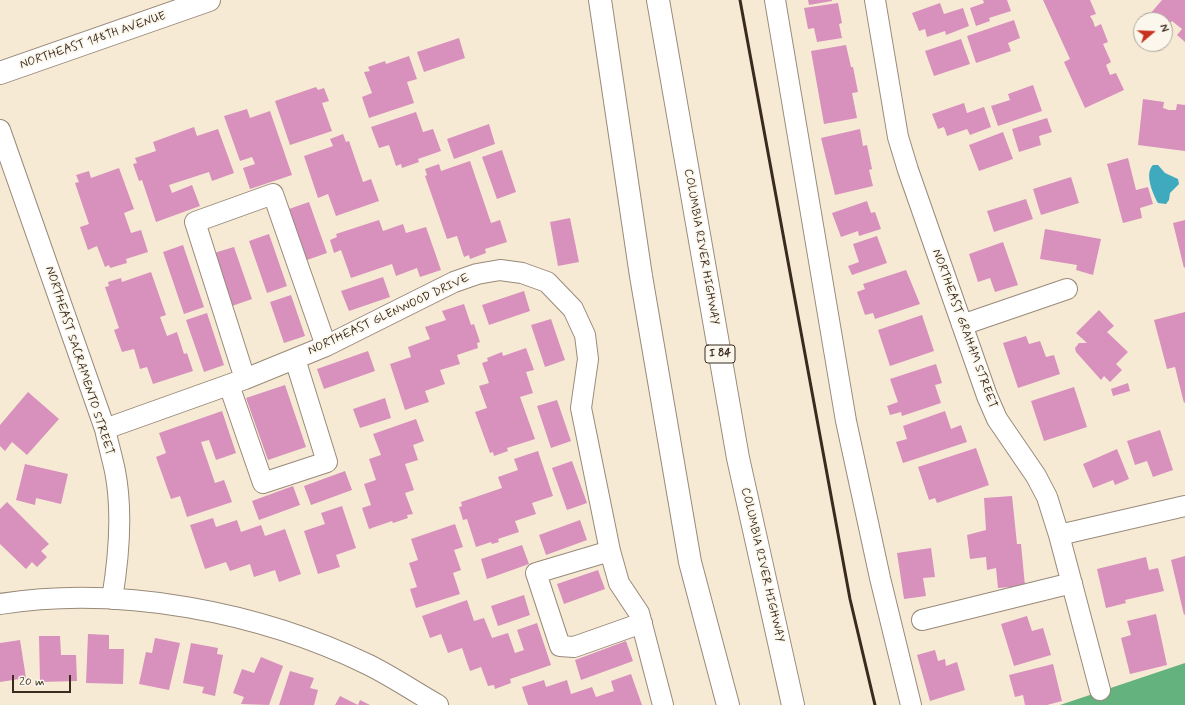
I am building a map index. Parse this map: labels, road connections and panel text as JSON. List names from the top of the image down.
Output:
{
  "streets": {
    "main road": ["NORTHEAST 148TH AVENUE", "COLUMBIA RIVER HIGHWAY", "I 84"],
    "street": ["NORTHEAST GLENWOOD DRIVE", "NORTHEAST GRAHAM STREET", "NORTHEAST SACRAMENTO STREET"]
  },
  "crossings": [
    ["NORTHEAST GLENWOOD DRIVE", "NORTHEAST SACRAMENTO STREET"]
  ],
  "scale_bar": "20 m",
  "north": "right"
}
